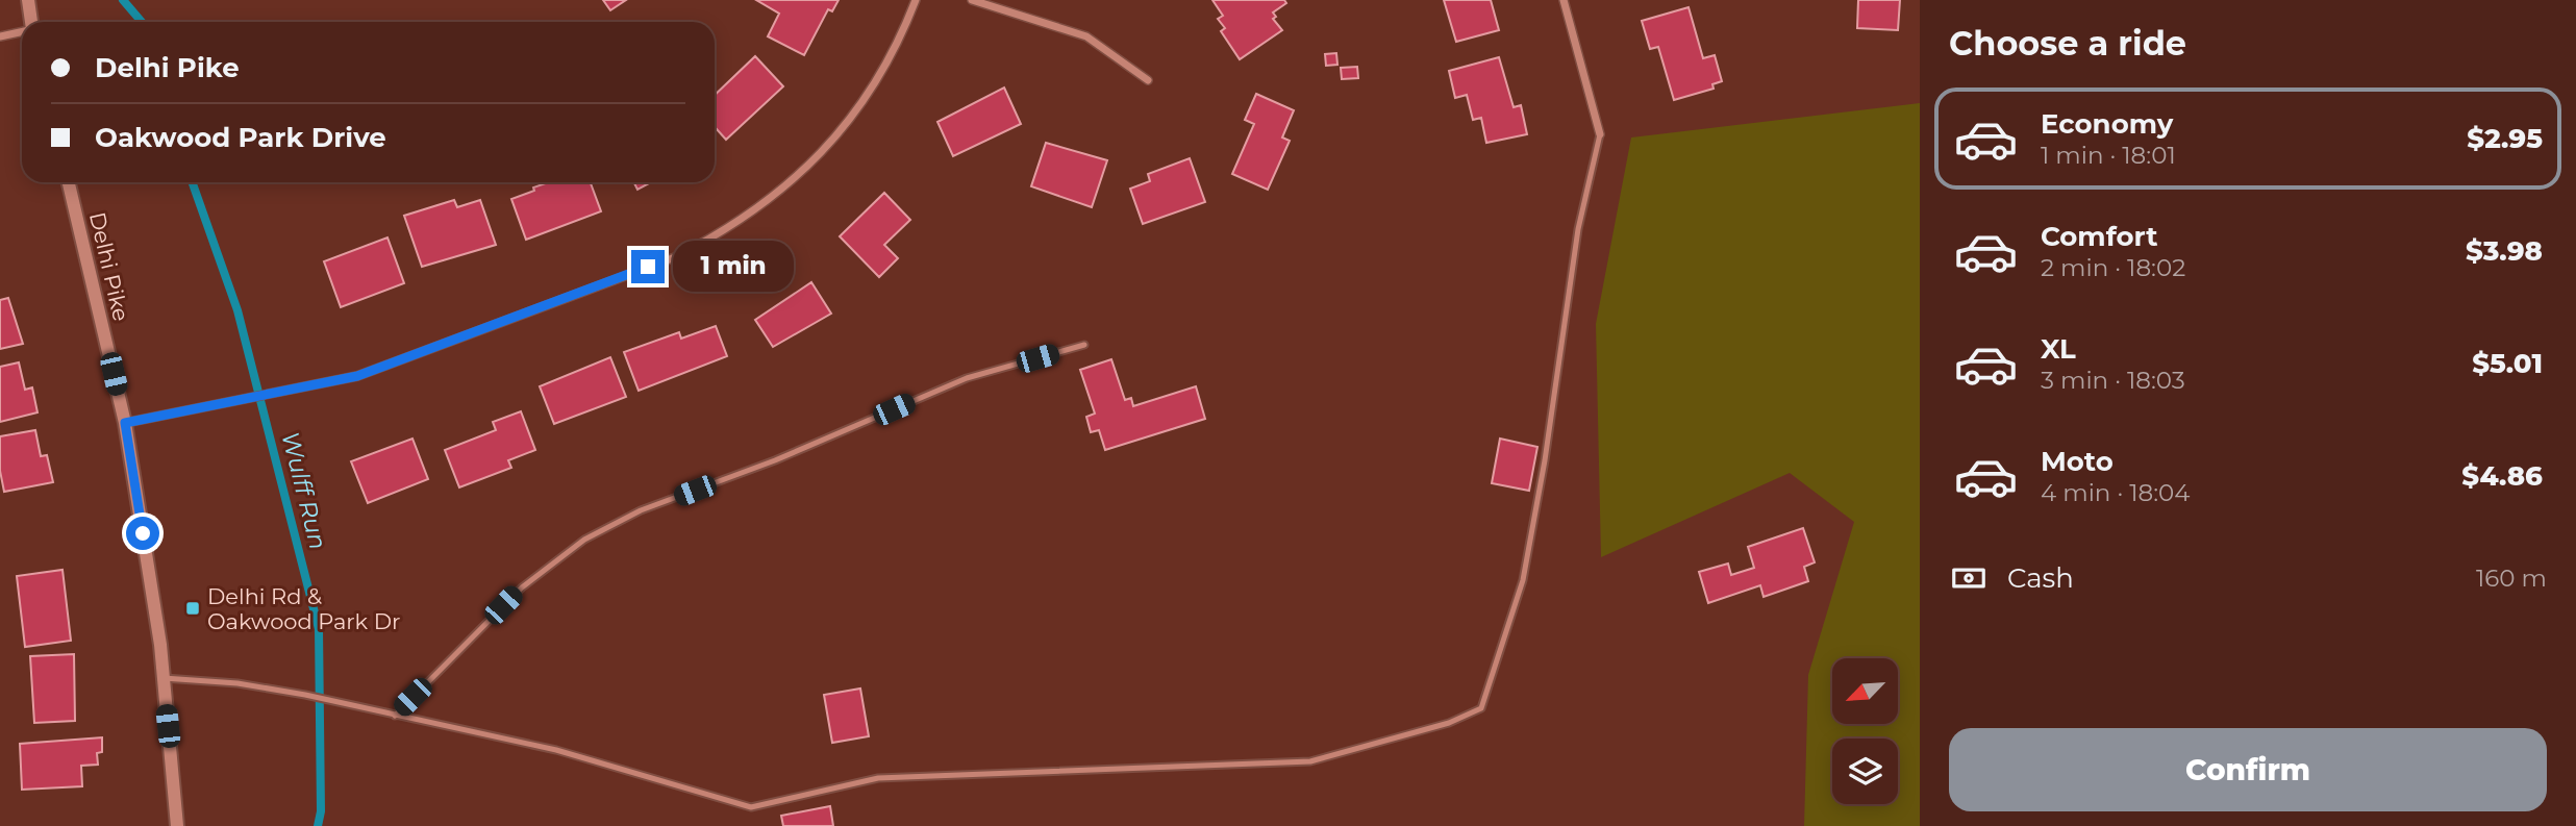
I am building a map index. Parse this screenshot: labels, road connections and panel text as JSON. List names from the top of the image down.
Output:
{
  "streets": {
    "street": ["Delhi Pike"]
  },
  "water": ["Wulff Run"],
  "places": {
    "transit": ["Delhi Rd & Oakwood Park Dr"]
  },
  "north": "bottom left",
  "page": {
    "heading": "Choose a ride",
    "banner": ["Delhi Pike", "Oakwood Park Drive"],
    "list": [
      {
        "name": "Economy",
        "note": "1 min · 18:01",
        "value": "$2.95"
      },
      {
        "name": "Comfort",
        "note": "2 min · 18:02",
        "value": "$3.98"
      },
      {
        "name": "XL",
        "note": "3 min · 18:03",
        "value": "$5.01"
      },
      {
        "name": "Moto",
        "note": "4 min · 18:04",
        "value": "$4.86"
      }
    ],
    "bubble": "1 min",
    "pay": ["Cash", "160 m"],
    "buttons": "Confirm"
  }
}
